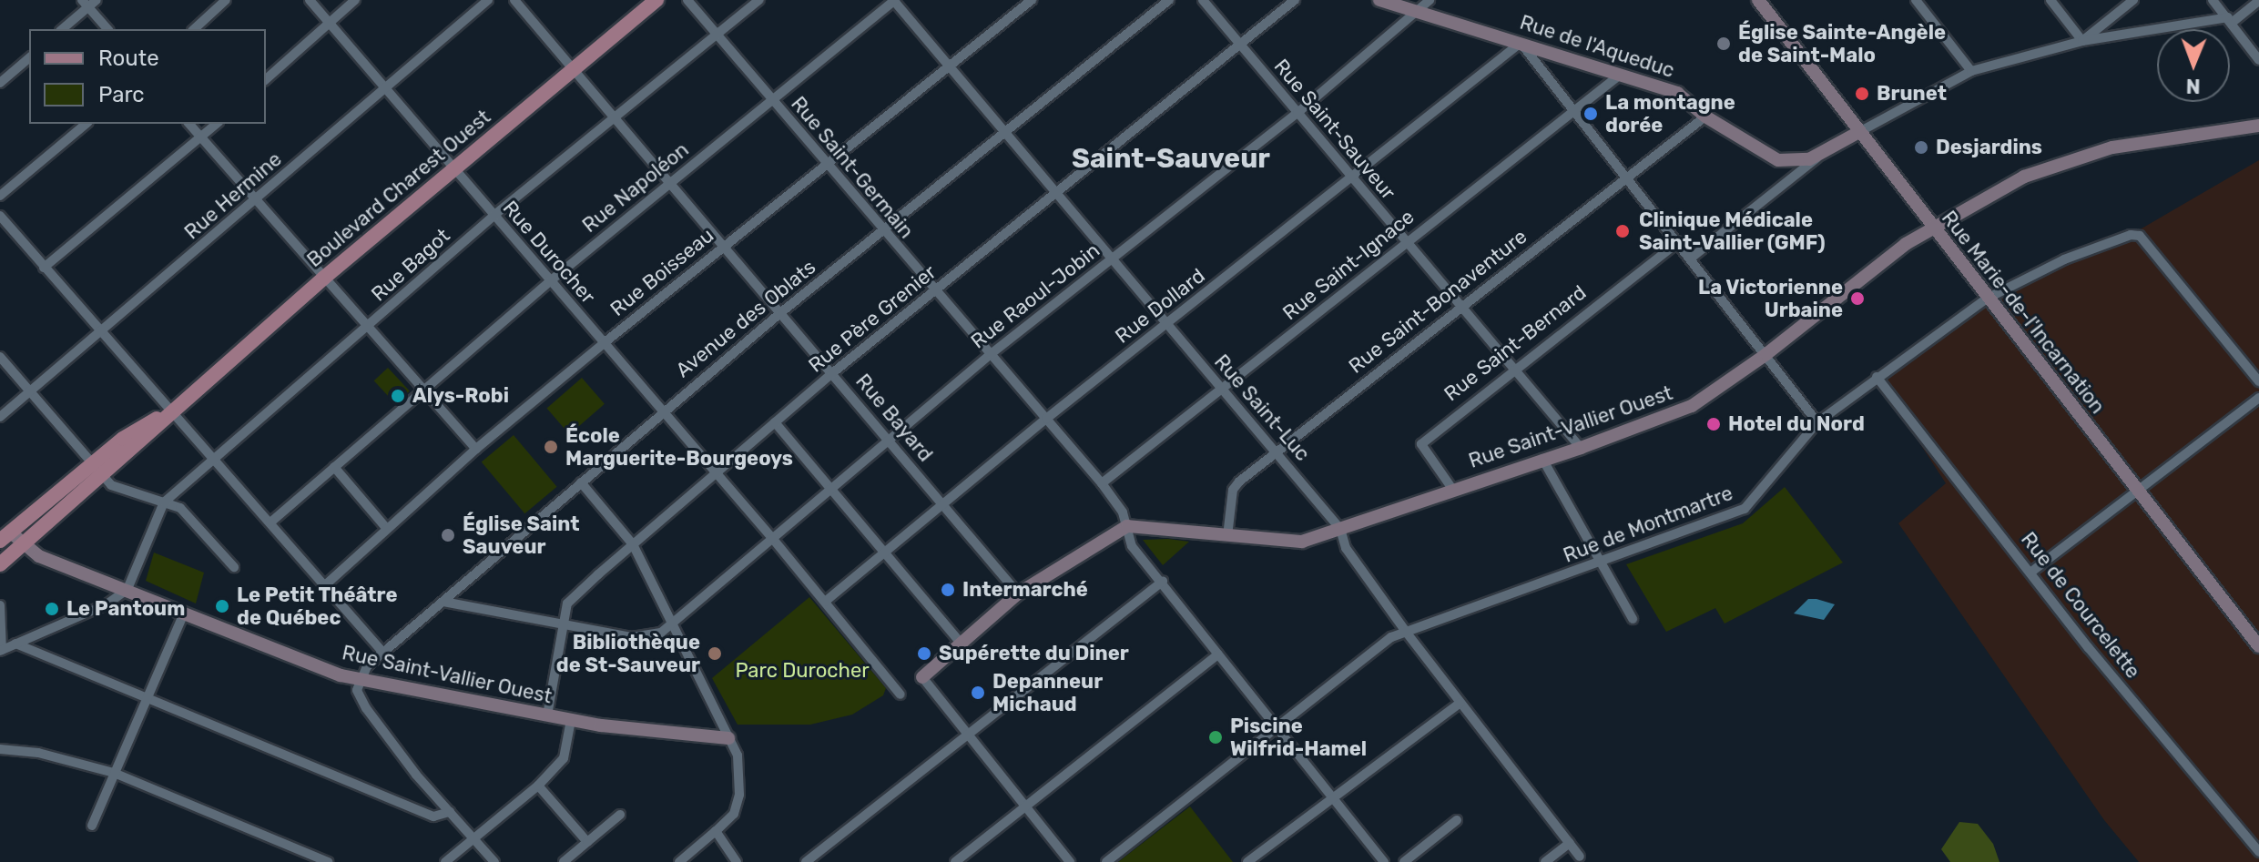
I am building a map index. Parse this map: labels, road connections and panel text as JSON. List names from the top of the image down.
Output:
{
  "streets": {
    "main road": ["Boulevard Charest Ouest"],
    "street": [
      "Rue de l'Aqueduc",
      "Rue Saint-Sauveur",
      "Rue Saint-Germain",
      "Rue Napoléon",
      "Rue Hermine",
      "Rue Durocher",
      "Rue Bagot",
      "Rue Saint-Ignace",
      "Rue Boisseau",
      "Rue Raoul-Jobin",
      "Rue Saint-Bonaventure",
      "Rue Dollard",
      "Rue Marie-de-l'Incarnation",
      "Avenue des Oblats",
      "Rue Père Grenier",
      "Rue Saint-Bernard",
      "Rue Saint-Luc",
      "Rue Bayard",
      "Rue Saint-Vallier Ouest",
      "Rue de Montmartre",
      "Rue de Courcelette"
    ]
  },
  "crossings": [
    ["Rue de l'Aqueduc", "Rue Saint-Ignace"],
    ["Rue de l'Aqueduc", "Rue Raoul-Jobin"],
    ["Rue de l'Aqueduc", "Rue Saint-Bonaventure"],
    ["Rue de l'Aqueduc", "Rue Dollard"],
    ["Rue Saint-Sauveur", "Rue Saint-Ignace"],
    ["Rue Saint-Sauveur", "Rue Raoul-Jobin"],
    ["Rue Saint-Sauveur", "Rue Saint-Bonaventure"],
    ["Rue Saint-Sauveur", "Rue Dollard"],
    ["Rue Saint-Sauveur", "Rue Père Grenier"],
    ["Rue Saint-Sauveur", "Rue Saint-Bernard"],
    ["Rue Saint-Sauveur", "Rue Saint-Vallier Ouest"],
    ["Rue Saint-Germain", "Rue Napoléon"],
    ["Rue Saint-Germain", "Rue Bagot"],
    ["Rue Saint-Germain", "Rue Saint-Ignace"],
    ["Rue Saint-Germain", "Rue Boisseau"],
    ["Rue Saint-Germain", "Rue Raoul-Jobin"],
    ["Rue Saint-Germain", "Rue Dollard"],
    ["Rue Saint-Germain", "Avenue des Oblats"],
    ["Rue Saint-Germain", "Rue Père Grenier"],
    ["Rue Saint-Germain", "Rue Saint-Vallier Ouest"],
    ["Rue Saint-Germain", "Rue de Montmartre"],
    ["Rue Napoléon", "Rue Durocher"],
    ["Rue Napoléon", "Rue Saint-Luc"],
    ["Rue Napoléon", "Rue Bayard"],
    ["Boulevard Charest Ouest", "Rue Durocher"],
    ["Boulevard Charest Ouest", "Rue Bayard"],
    ["Boulevard Charest Ouest", "Rue Saint-Vallier Ouest"],
    ["Rue Hermine", "Rue Durocher"],
    ["Rue Durocher", "Rue Bagot"],
    ["Rue Durocher", "Rue Boisseau"],
    ["Rue Durocher", "Rue Raoul-Jobin"],
    ["Rue Durocher", "Rue Dollard"],
    ["Rue Durocher", "Avenue des Oblats"],
    ["Rue Durocher", "Rue Père Grenier"],
    ["Rue Bagot", "Rue Bayard"],
    ["Rue Bagot", "Rue Saint-Vallier Ouest"],
    ["Rue Saint-Ignace", "Rue Saint-Luc"],
    ["Rue Boisseau", "Rue Saint-Luc"],
    ["Rue Boisseau", "Rue Bayard"],
    ["Rue Raoul-Jobin", "Rue Saint-Luc"],
    ["Rue Raoul-Jobin", "Rue Bayard"],
    ["Rue Saint-Bonaventure", "Rue Saint-Luc"],
    ["Rue Saint-Bonaventure", "Rue Saint-Vallier Ouest"],
    ["Rue Dollard", "Rue Saint-Luc"],
    ["Rue Dollard", "Rue Bayard"],
    ["Rue Marie-de-l'Incarnation", "Rue Saint-Vallier Ouest"],
    ["Rue Marie-de-l'Incarnation", "Rue de Montmartre"],
    ["Avenue des Oblats", "Rue Saint-Luc"],
    ["Avenue des Oblats", "Rue Bayard"],
    ["Avenue des Oblats", "Rue Saint-Vallier Ouest"],
    ["Rue Père Grenier", "Rue Saint-Luc"],
    ["Rue Père Grenier", "Rue Bayard"],
    ["Rue Père Grenier", "Rue Saint-Vallier Ouest"],
    ["Rue Saint-Bernard", "Rue Saint-Vallier Ouest"],
    ["Rue Saint-Luc", "Rue Saint-Vallier Ouest"],
    ["Rue Saint-Luc", "Rue de Montmartre"],
    ["Rue de Montmartre", "Rue de Courcelette"]
  ],
  "districts": ["Saint-Sauveur"],
  "parks": ["Parc Durocher"],
  "places": [
    "Église Sainte-Angèle de Saint-Malo",
    "Brunet",
    "La montagne dorée",
    "Desjardins",
    "Clinique Médicale Saint-Vallier (GMF)",
    "La Victorienne Urbaine",
    "Alys-Robi",
    "Hotel du Nord",
    "École Marguerite-Bourgeoys",
    "Église Saint Sauveur",
    "Intermarché",
    "Le Petit Théâtre de Québec",
    "Le Pantoum",
    "Bibliothèque de St-Sauveur",
    "Supérette du Diner",
    "Depanneur Michaud",
    "Piscine Wilfrid-Hamel"
  ],
  "legend": ["Route", "Parc"],
  "north": "bottom"
}
